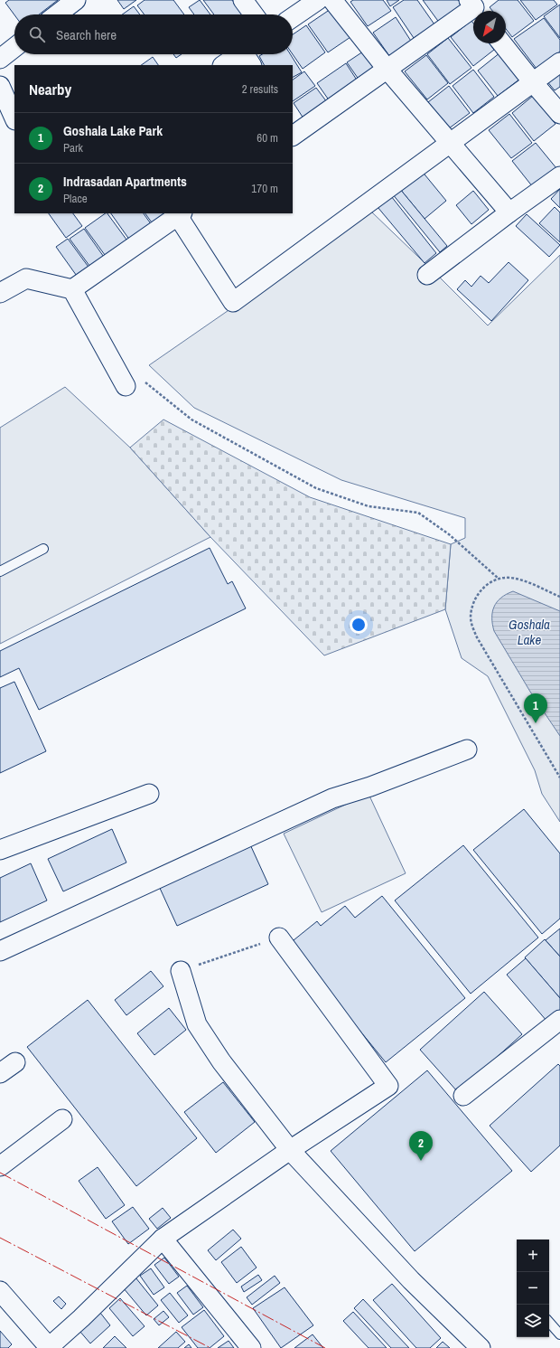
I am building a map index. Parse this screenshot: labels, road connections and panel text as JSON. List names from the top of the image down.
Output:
{
  "water": ["Goshala Lake"],
  "north": "bottom left",
  "page": {
    "search": "Search here",
    "heading": ["Nearby", "2 results"],
    "list": [
      {
        "mark": "1",
        "name": "Goshala Lake Park",
        "note": "Park",
        "value": "60 m"
      },
      {
        "mark": "2",
        "name": "Indrasadan Apartments",
        "note": "Place",
        "value": "170 m"
      }
    ],
    "pins": ["1", "2"],
    "map_buttons": ["+", "−"]
  }
}
